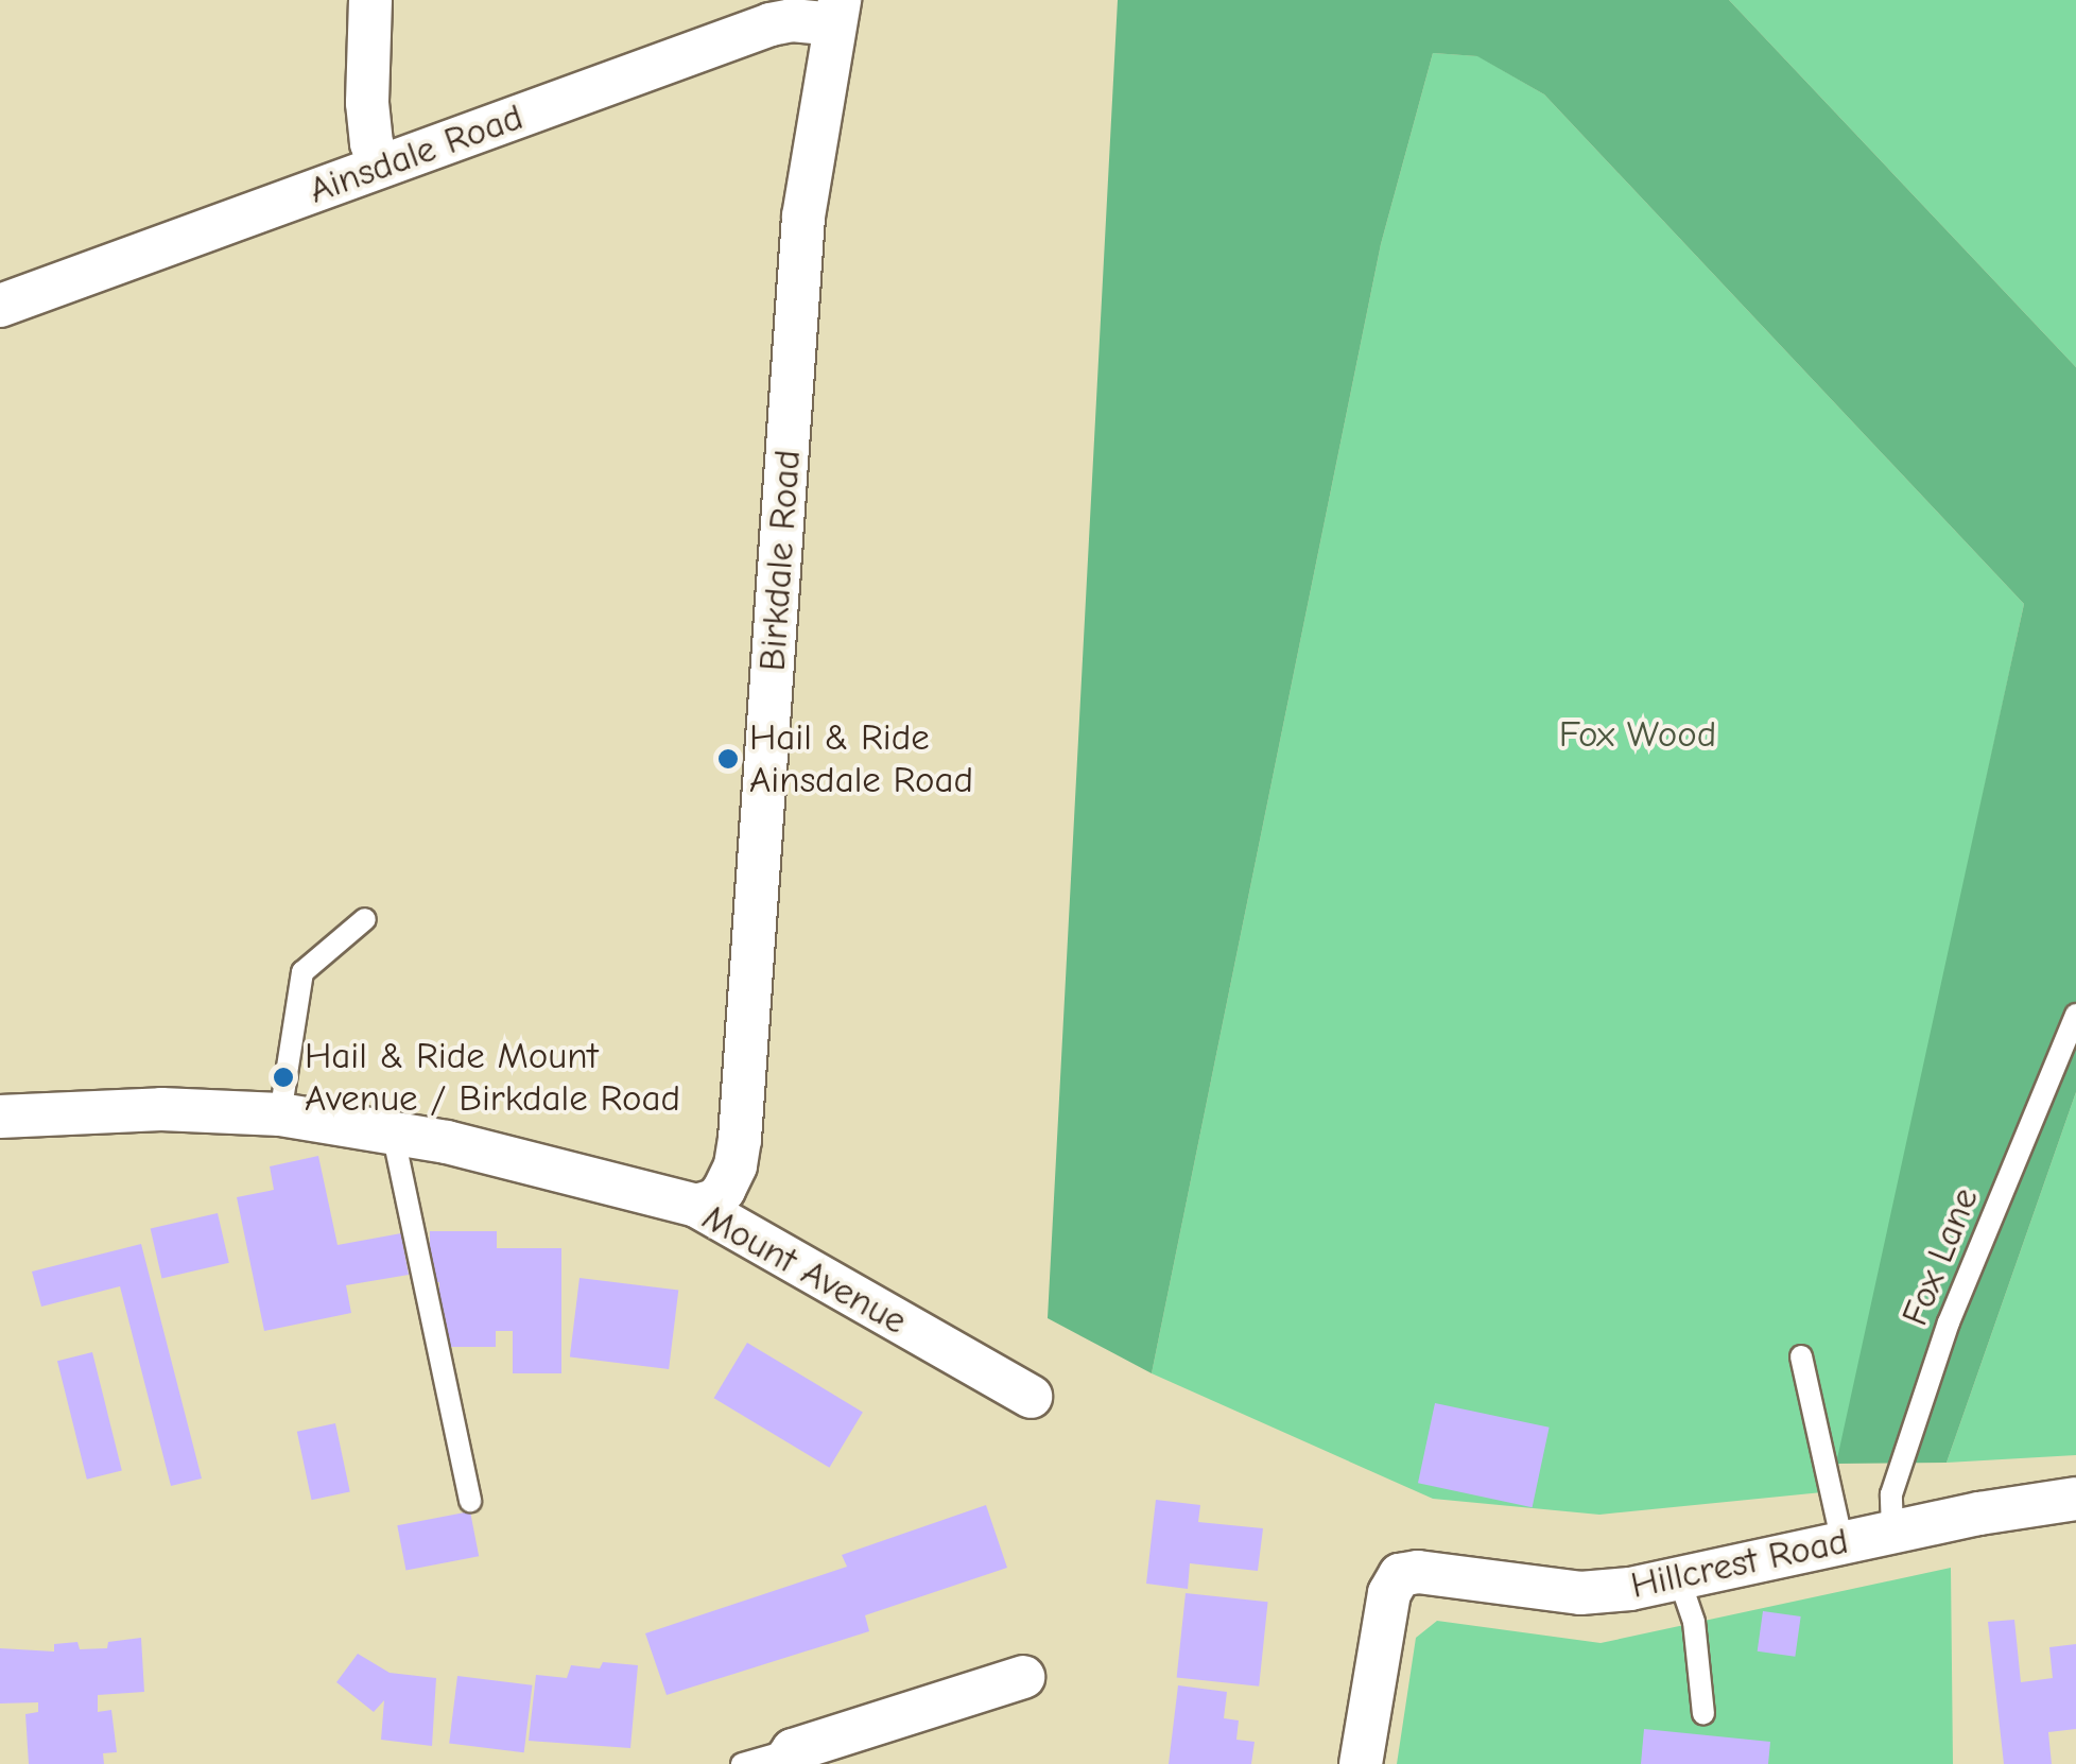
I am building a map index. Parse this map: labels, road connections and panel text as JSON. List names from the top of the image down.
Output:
{
  "streets": {
    "street": [
      "Ainsdale Road",
      "Birkdale Road",
      "Mount Avenue",
      "Hillcrest Road"
    ],
    "lane": ["Fox Lane"]
  },
  "crossings": [
    ["Ainsdale Road", "Birkdale Road"],
    ["Birkdale Road", "Mount Avenue"],
    ["Fox Lane", "Hillcrest Road"]
  ],
  "parks": ["Fox Wood"],
  "places": ["Hail & Ride Ainsdale Road", "Hail & Ride Mount Avenue / Birkdale Road"]
}
